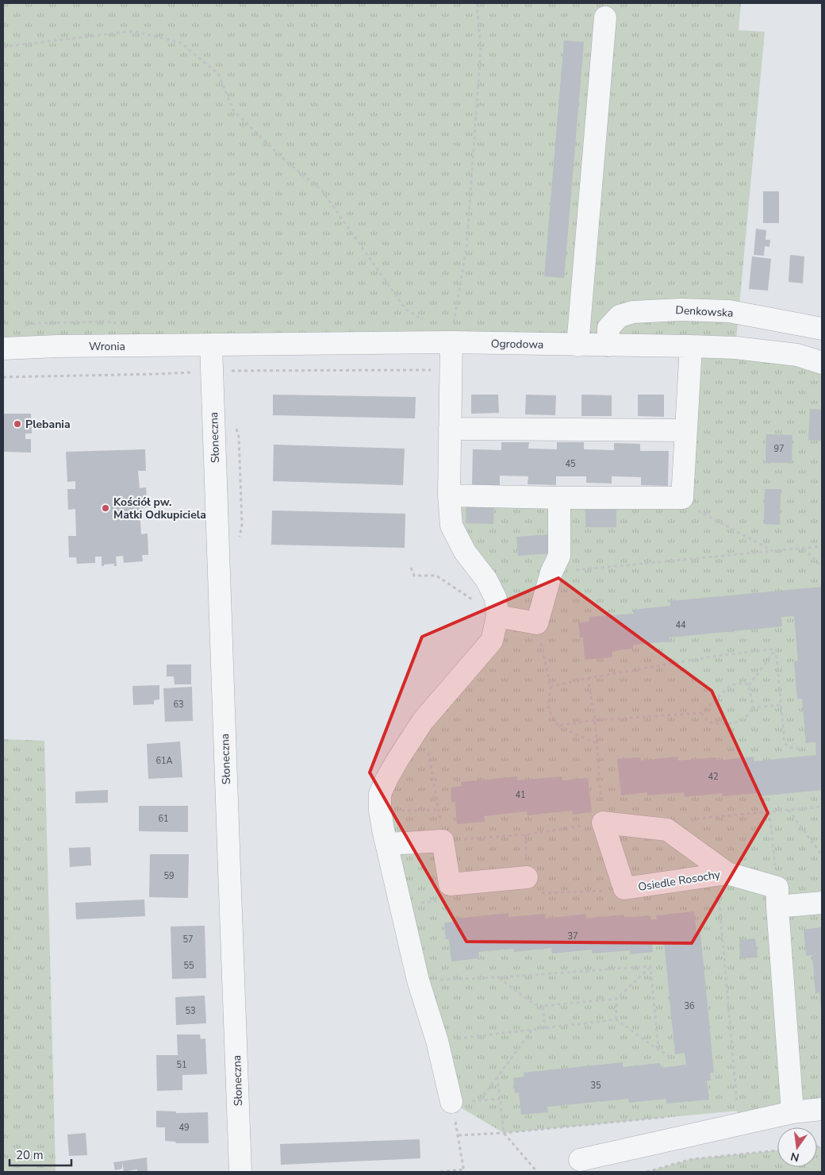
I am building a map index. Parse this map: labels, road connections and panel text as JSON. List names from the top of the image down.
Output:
{
  "streets": {
    "street": [
      "Denkowska",
      "Ogrodowa",
      "Wronia",
      "Słoneczna",
      "Osiedle Rosochy"
    ]
  },
  "crossings": [
    ["Denkowska", "Ogrodowa"],
    ["Ogrodowa", "Wronia"],
    ["Ogrodowa", "Słoneczna"],
    ["Wronia", "Słoneczna"]
  ],
  "places": ["Plebania", "Kościół pw. Matki Odkupiciela"],
  "house_numbers": [
    "97",
    "45",
    "44",
    "63",
    "61A",
    "42",
    "41",
    "61",
    "59",
    "37",
    "57",
    "55",
    "36",
    "53",
    "51",
    "35",
    "49"
  ],
  "scale_bar": "20 m",
  "north": "bottom"
}
